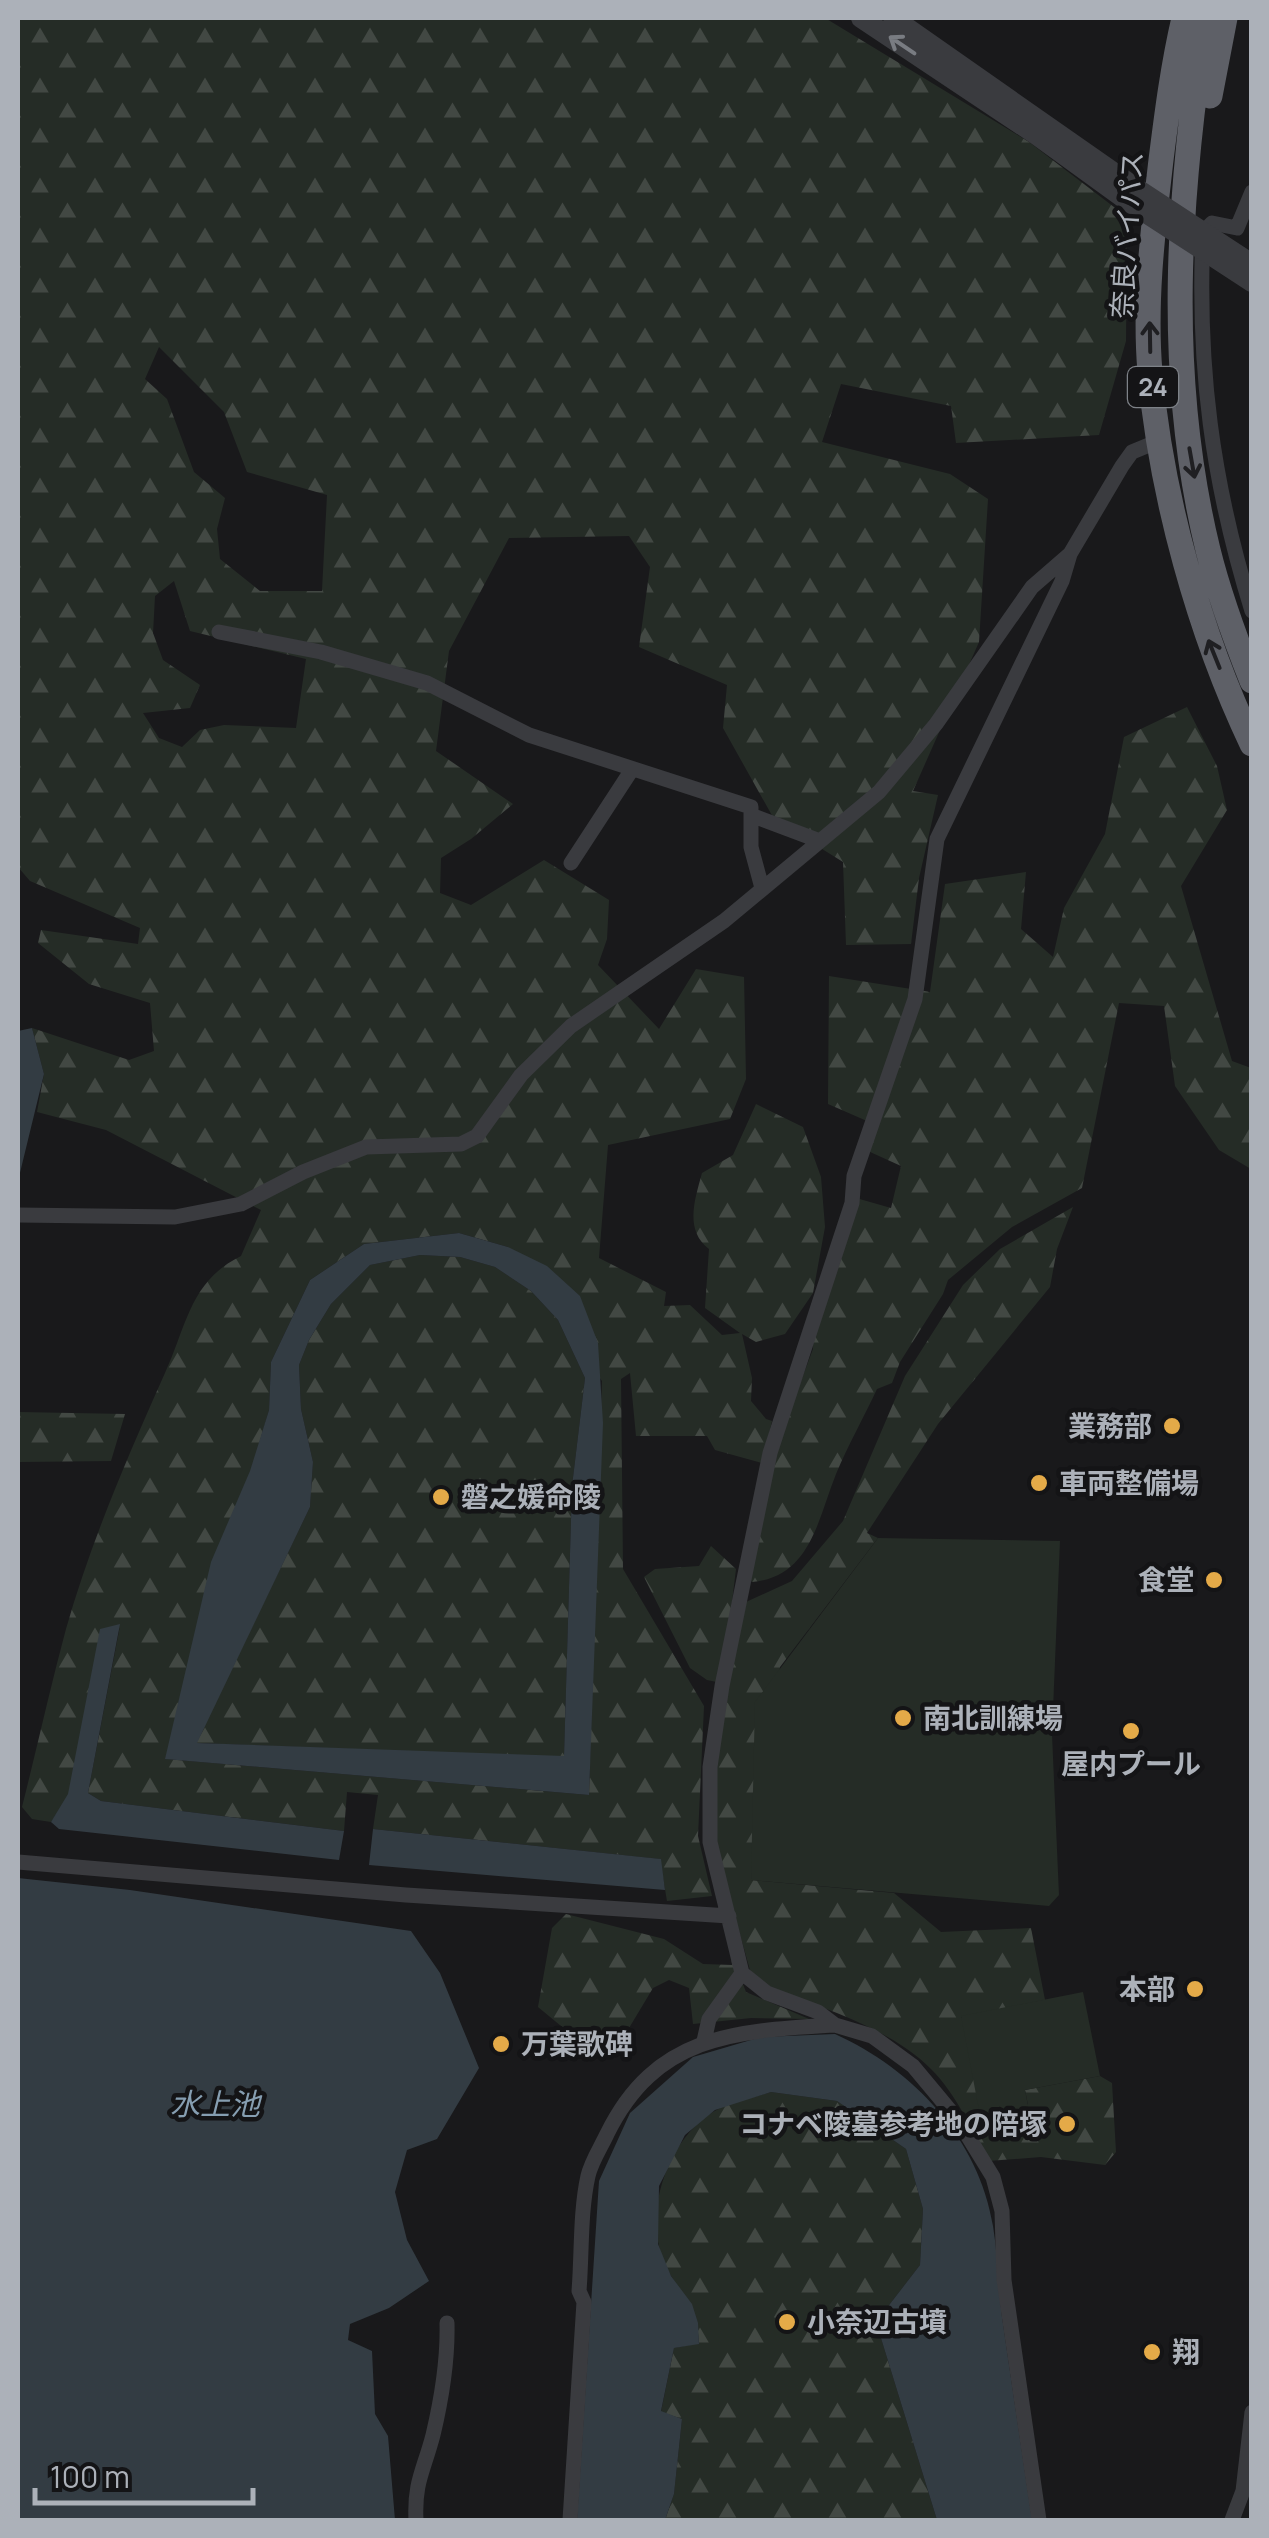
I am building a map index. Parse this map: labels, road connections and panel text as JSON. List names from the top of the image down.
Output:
{
  "streets": {
    "highway": ["奈良バイパス", "24"]
  },
  "crossings": [
    ["奈良バイパス", "24"]
  ],
  "water": ["水上池"],
  "places": [
    "業務部",
    "車両整備場",
    "磐之媛命陵",
    "食堂",
    "南北訓練場",
    "屋内プール",
    "本部",
    "万葉歌碑",
    "コナベ陵墓参考地の陪塚",
    "小奈辺古墳",
    "翔"
  ],
  "scale_bar": "100 m"
}
